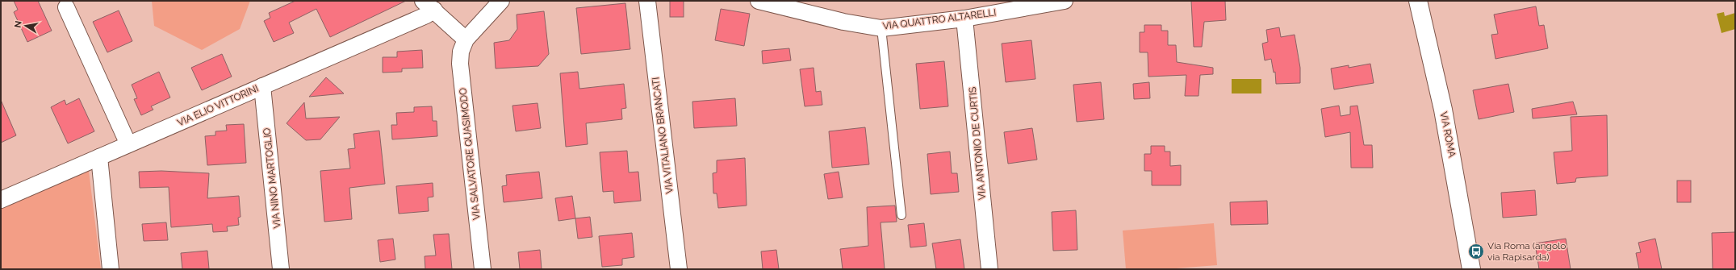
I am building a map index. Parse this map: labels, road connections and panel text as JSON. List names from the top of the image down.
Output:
{
  "streets": {
    "main road": ["VIA ROMA"],
    "street": [
      "VIA QUATTRO ALTARELLI",
      "VIA ELIO VITTORINI",
      "VIA VITALIANO BRANCATI",
      "VIA ANTONIO DE CURTIS",
      "VIA SALVATORE QUASIMODO",
      "VIA NINO MARTOGLIO"
    ]
  },
  "crossings": [
    ["VIA QUATTRO ALTARELLI", "VIA ANTONIO DE CURTIS"],
    ["VIA ELIO VITTORINI", "VIA NINO MARTOGLIO"]
  ],
  "places": {
    "bus stop": ["Via Roma (angolo via Rapisarda)"]
  },
  "north": "left"
}
